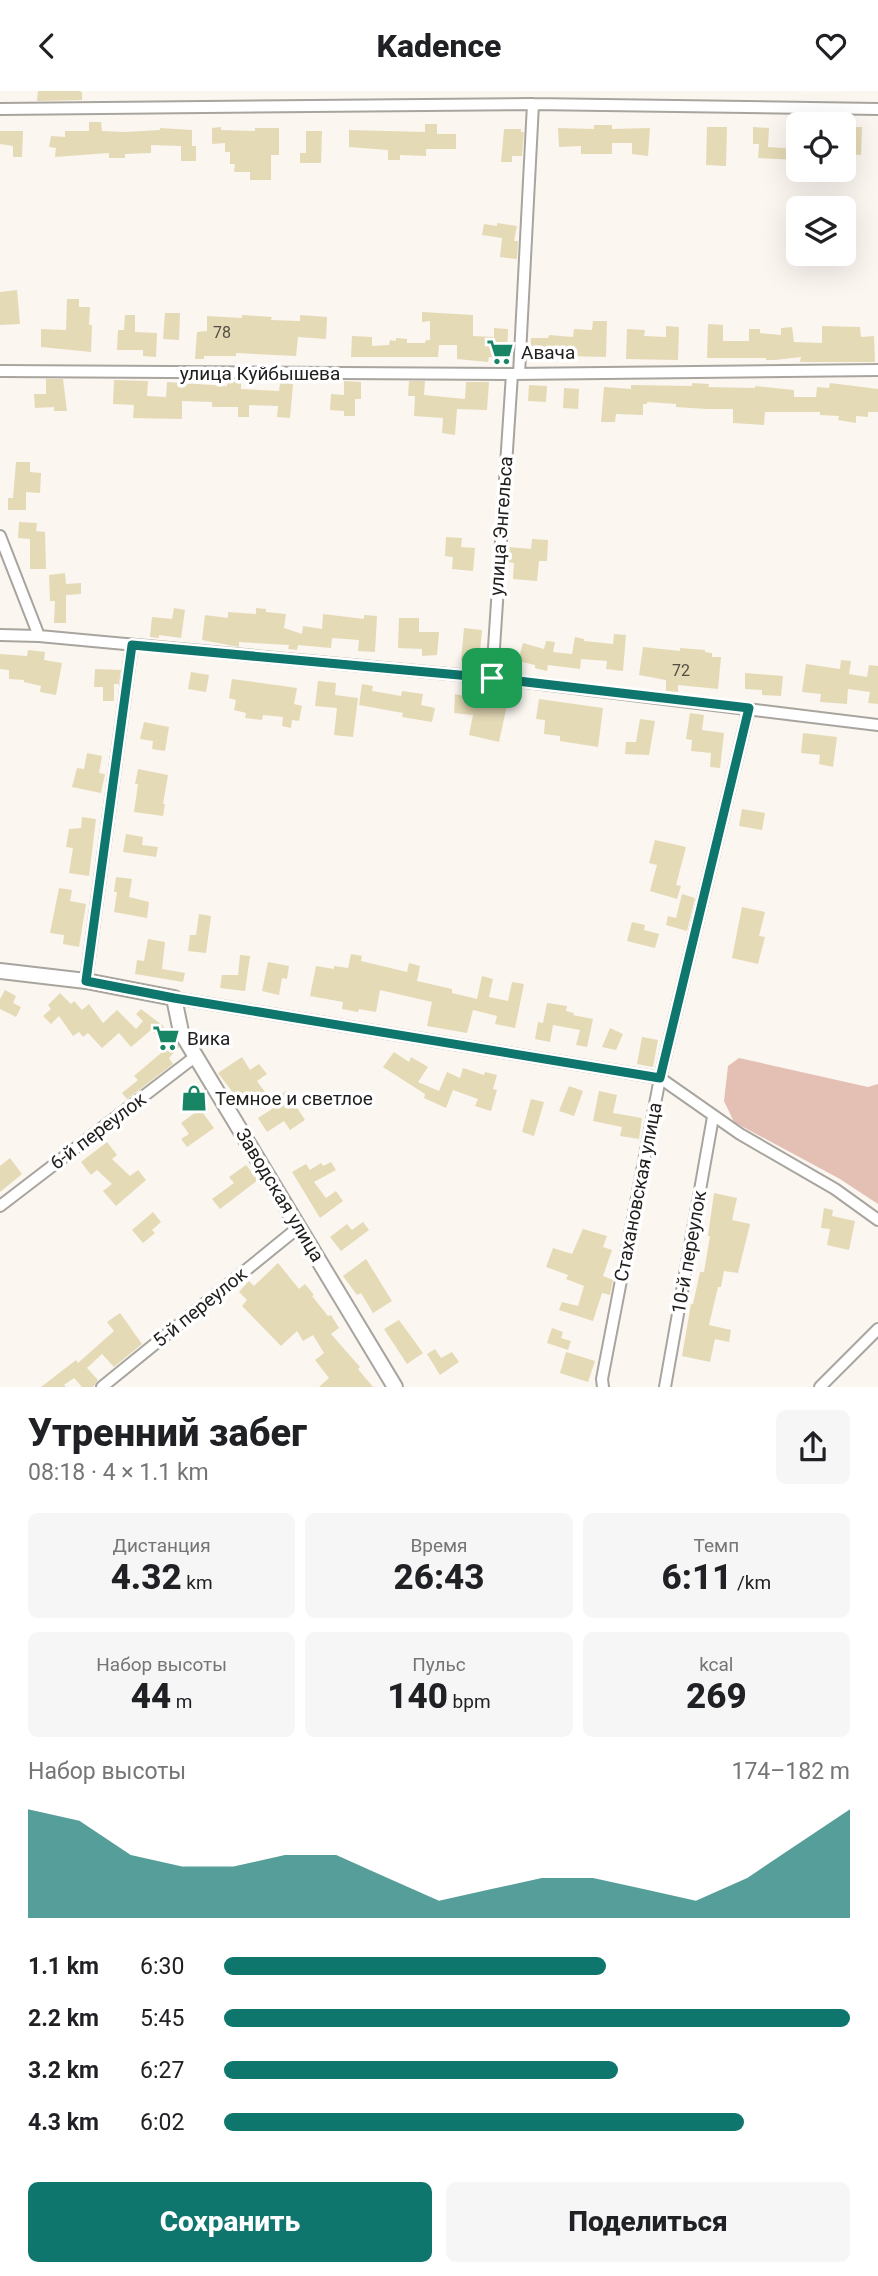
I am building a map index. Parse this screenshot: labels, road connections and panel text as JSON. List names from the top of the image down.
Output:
{
  "streets": {
    "street": [
      "улица Куйбышева",
      "улица Энгельса",
      "6-й переулок",
      "Стахановская улица",
      "Заводская улица",
      "10-й переулок",
      "5-й переулок"
    ]
  },
  "crossings": [
    ["улица Куйбышева", "улица Энгельса"],
    ["6-й переулок", "Заводская улица"],
    ["Стахановская улица", "Заводская улица"],
    ["Заводская улица", "5-й переулок"]
  ],
  "places": {
    "supermarket": ["Авача", "Вика"],
    "shop": ["Темное и светлое"]
  },
  "house_numbers": ["78", "72"],
  "page": {
    "header": "Kadence",
    "heading": ["Утренний забег", "08:18 · 4 × 1.1 km"],
    "stats": [
      ["Дистанция", "4.32 km"],
      ["Время", "26:43"],
      ["Темп", "6:11 /km"],
      ["Набор высоты", "44 m"],
      ["Пульс", "140 bpm"],
      ["kcal", "269"]
    ],
    "chart": ["Набор высоты", "174–182 m"],
    "list": [
      {
        "name": "1.1 km",
        "note": "6:30"
      },
      {
        "name": "2.2 km",
        "note": "5:45"
      },
      {
        "name": "3.2 km",
        "note": "6:27"
      },
      {
        "name": "4.3 km",
        "note": "6:02"
      }
    ],
    "buttons": ["Сохранить", "Поделиться"]
  }
}
